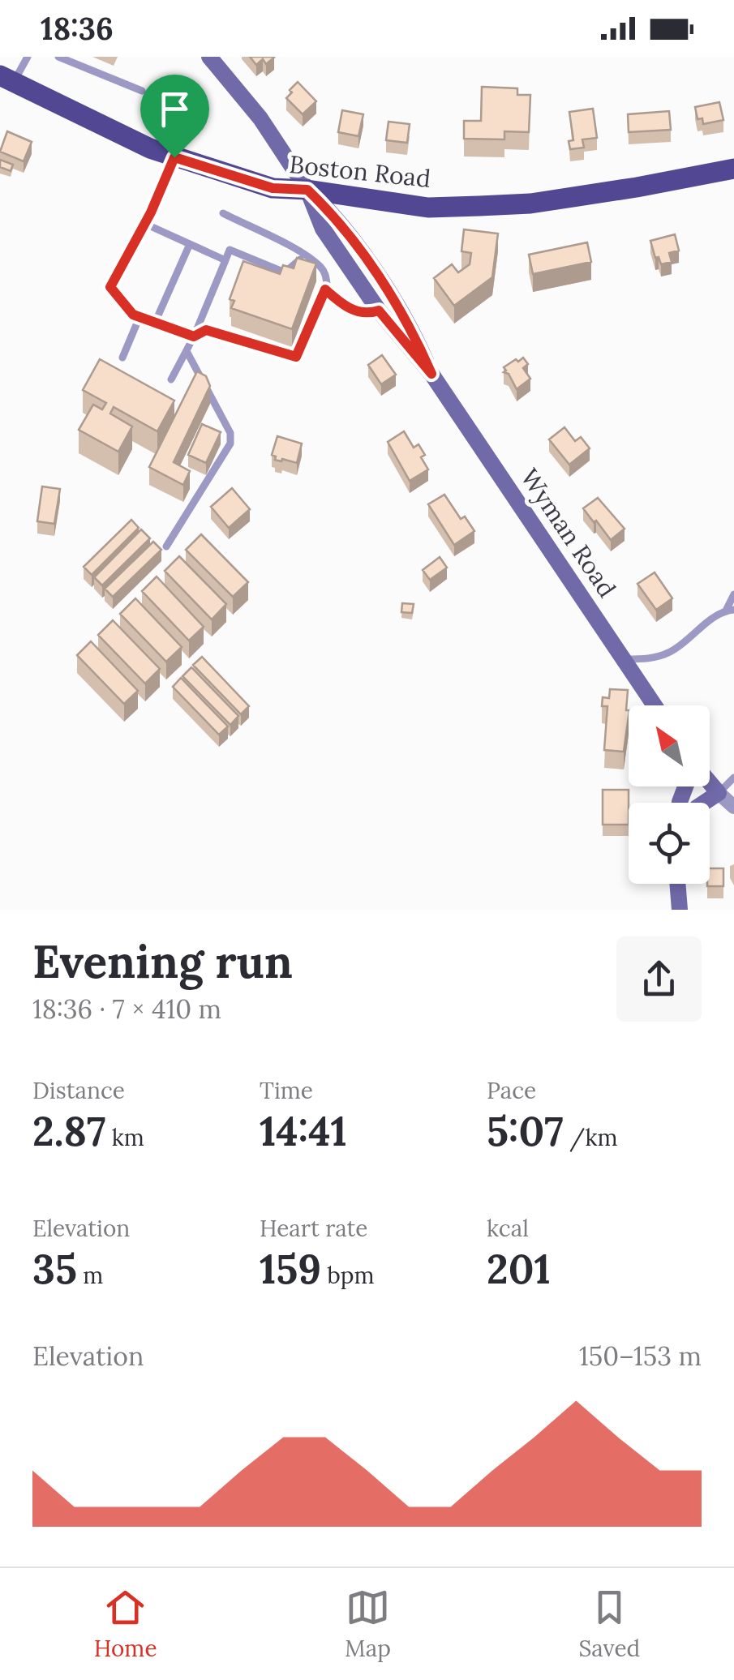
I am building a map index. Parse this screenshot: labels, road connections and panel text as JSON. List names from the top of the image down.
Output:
{
  "streets": {
    "main road": ["Boston Road"],
    "street": ["Wyman Road"]
  },
  "crossings": [
    ["Boston Road", "Wyman Road"]
  ],
  "north": "top left",
  "page": {
    "status": "18:36",
    "heading": ["Evening run", "18:36 · 7 × 410 m"],
    "stats": [
      ["Distance", "2.87 km"],
      ["Time", "14:41"],
      ["Pace", "5:07 /km"],
      ["Elevation", "35 m"],
      ["Heart rate", "159 bpm"],
      ["kcal", "201"]
    ],
    "chart": ["Elevation", "150–153 m"],
    "tabs": ["Home", "Map", "Saved"]
  }
}
